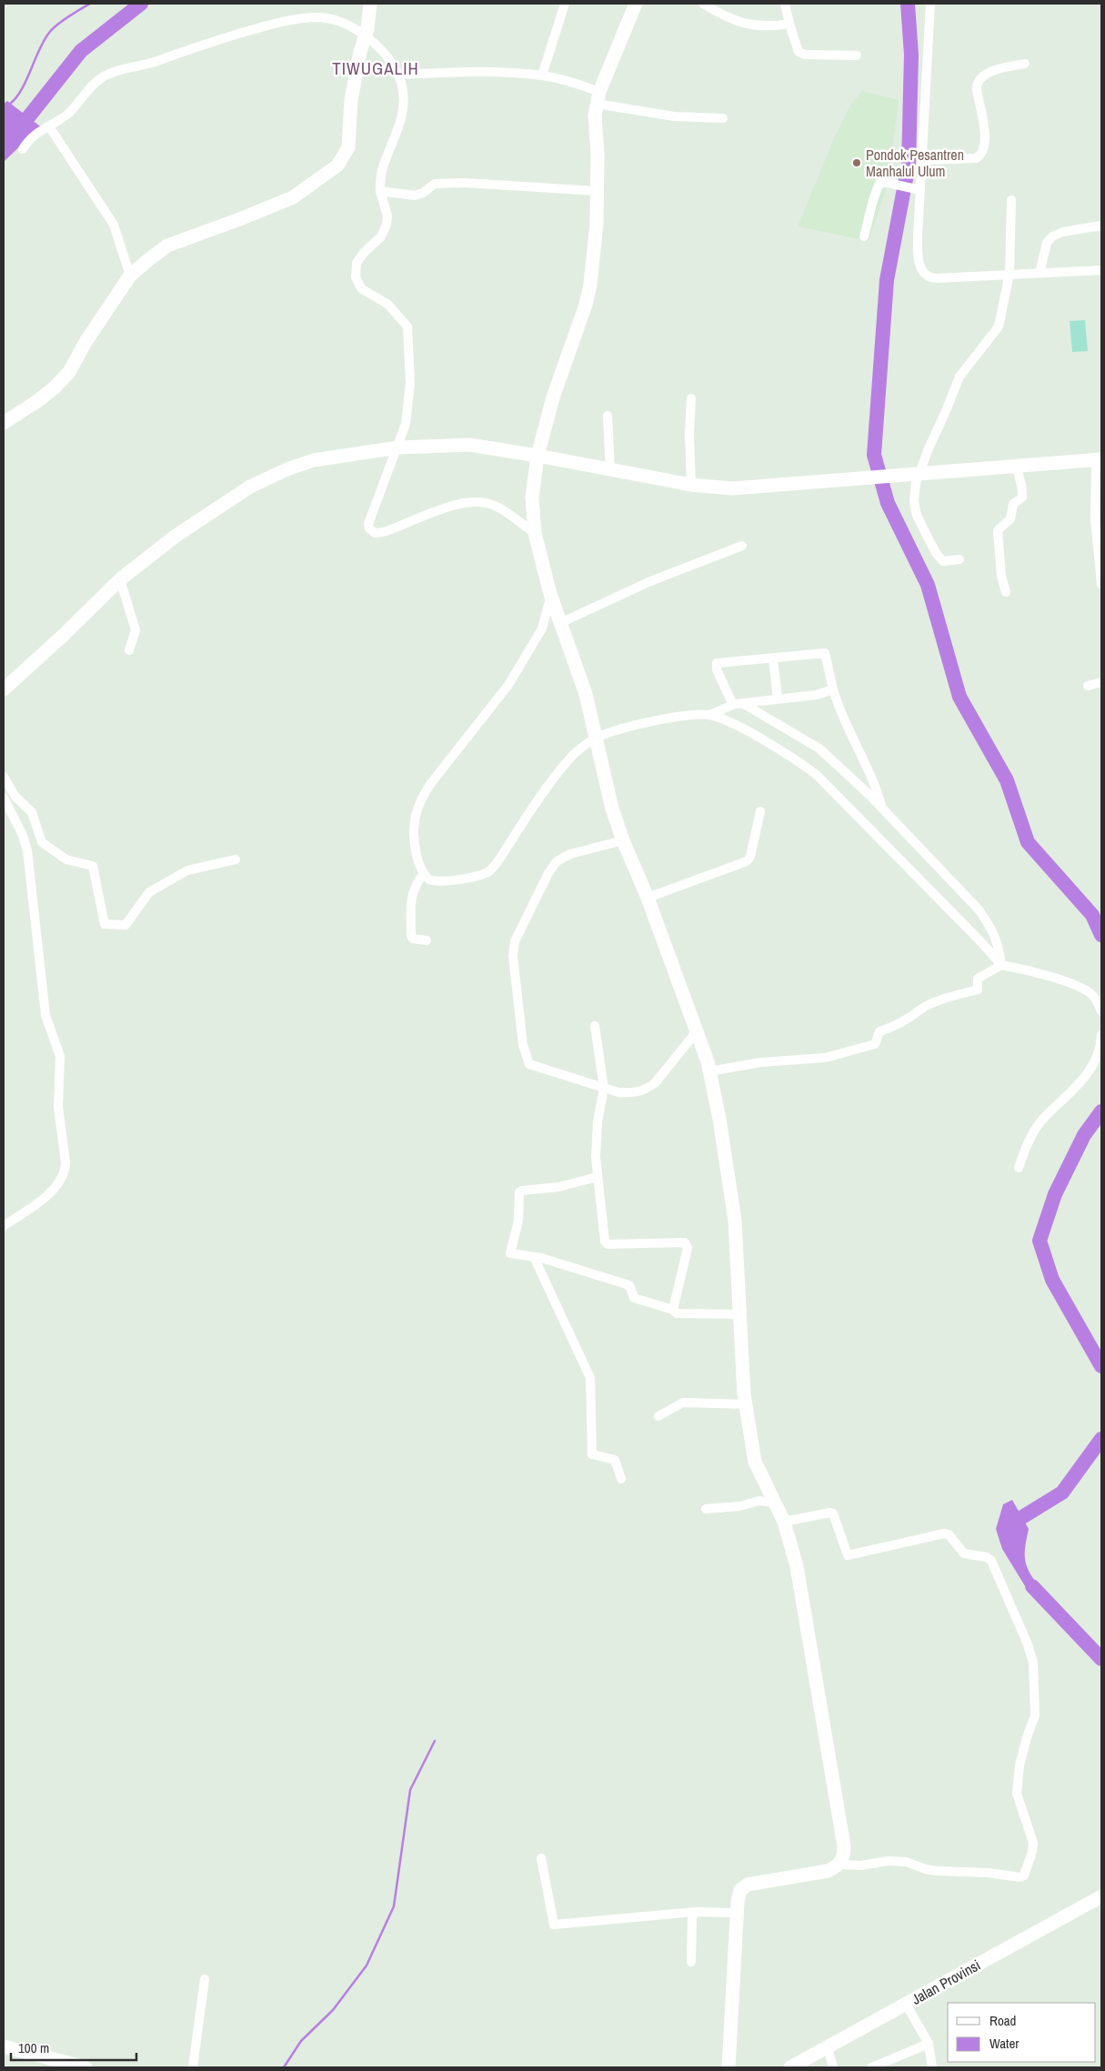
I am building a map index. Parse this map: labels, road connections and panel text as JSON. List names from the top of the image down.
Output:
{
  "streets": {
    "street": ["Jalan Provinsi"]
  },
  "districts": ["TIWUGALIH"],
  "places": ["Pondok Pesantren Manhalul Ulum"],
  "legend": ["Road", "Water"],
  "scale_bar": "100 m"
}
